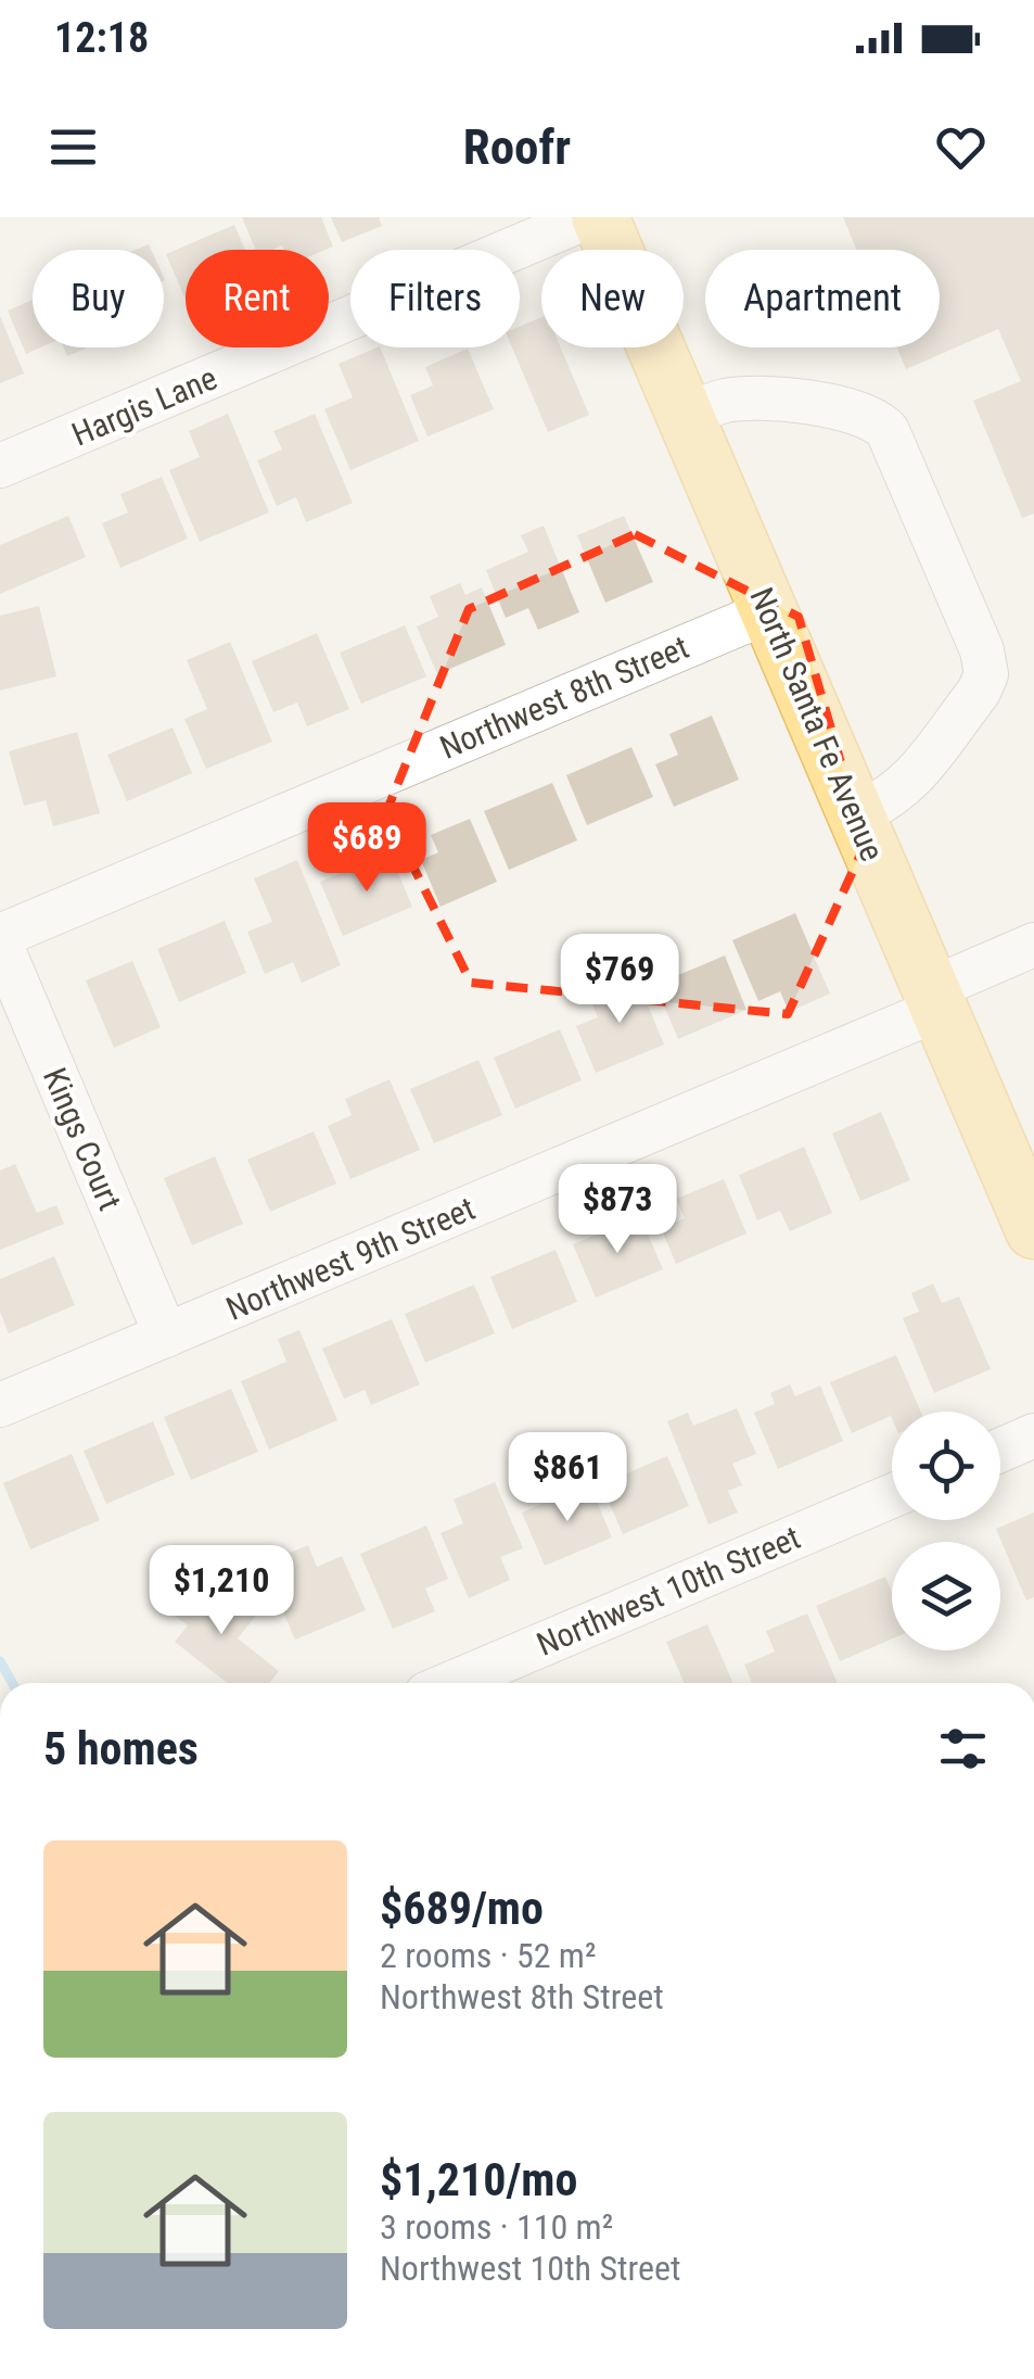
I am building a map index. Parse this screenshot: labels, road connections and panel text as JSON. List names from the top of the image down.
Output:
{
  "streets": {
    "main road": ["North Santa Fe Avenue"],
    "street": [
      "Hargis Lane",
      "Northwest 8th Street",
      "Kings Court",
      "Northwest 9th Street",
      "Northwest 10th Street"
    ]
  },
  "crossings": [
    ["Northwest 8th Street", "North Santa Fe Avenue"],
    ["Northwest 8th Street", "Kings Court"],
    ["North Santa Fe Avenue", "Northwest 9th Street"],
    ["Kings Court", "Northwest 9th Street"]
  ],
  "page": {
    "status": "12:18",
    "header": "Roofr",
    "chip": [
      "Buy",
      "Rent",
      "Filters",
      "New",
      "Apartment"
    ],
    "price": [
      "$689",
      "$769",
      "$873",
      "$861",
      "$1,210"
    ],
    "heading": "5 homes",
    "list": [
      {
        "name": "$689/mo",
        "note": "2 rooms · 52 m² · Northwest 8th Street"
      },
      {
        "name": "$1,210/mo",
        "note": "3 rooms · 110 m² · Northwest 10th Street"
      }
    ]
  }
}
